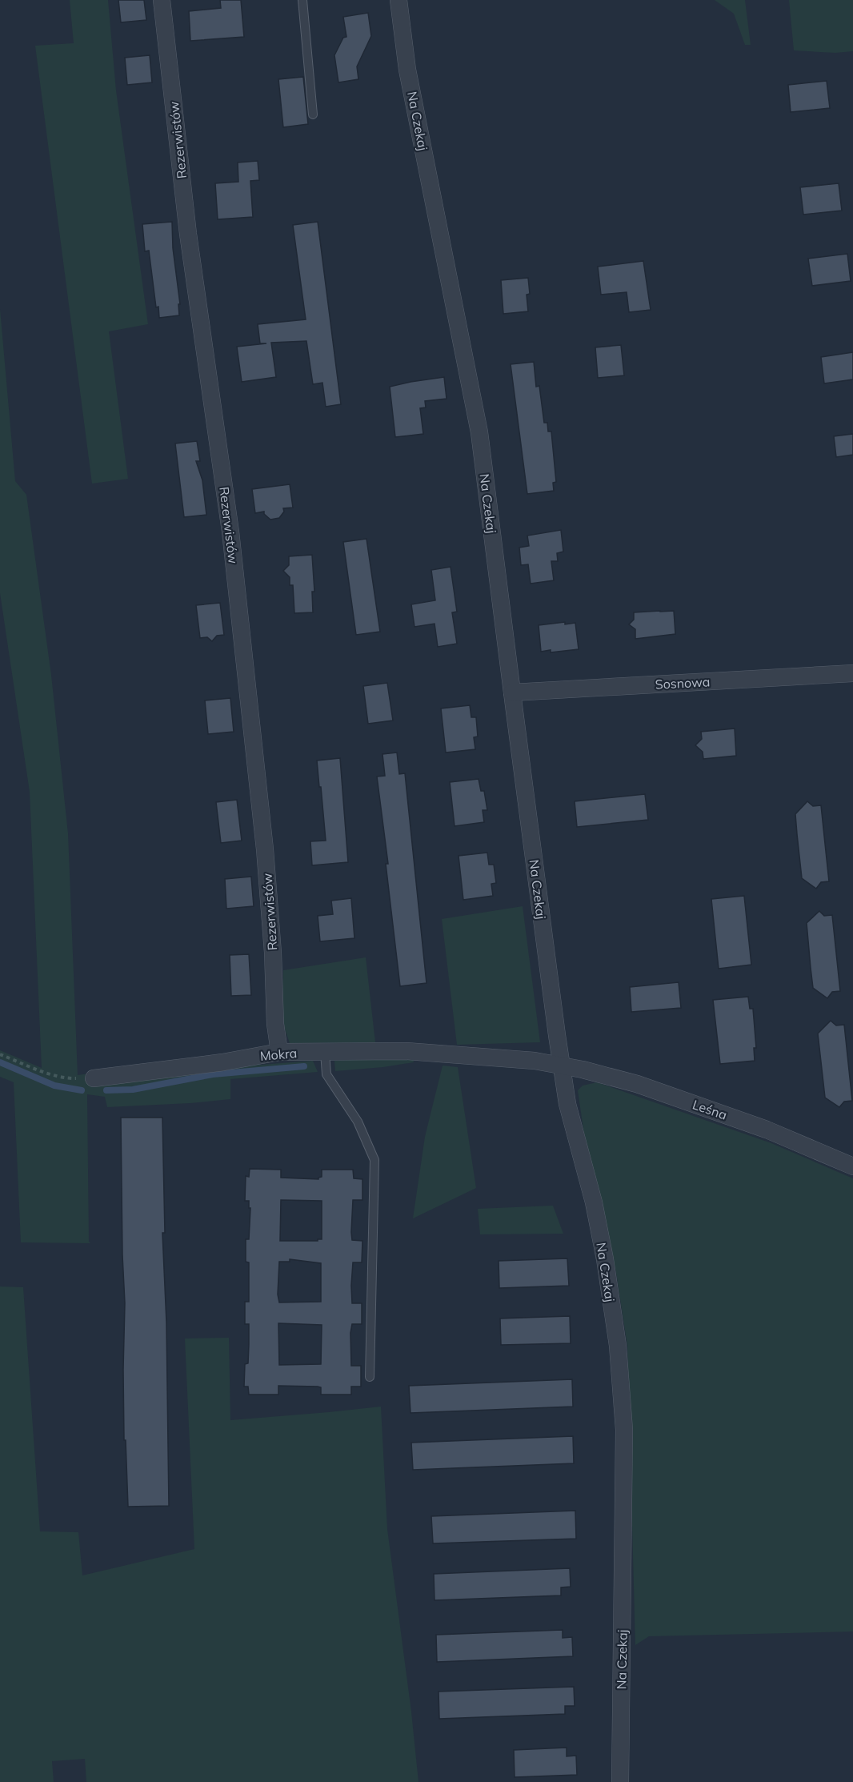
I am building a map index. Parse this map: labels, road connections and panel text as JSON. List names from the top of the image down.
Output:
{
  "streets": {
    "street": [
      "Na Czekaj",
      "Rezerwistów",
      "Sosnowa",
      "Mokra",
      "Leśna"
    ]
  },
  "crossings": [
    ["Na Czekaj", "Sosnowa"],
    ["Na Czekaj", "Mokra"],
    ["Na Czekaj", "Leśna"],
    ["Rezerwistów", "Mokra"],
    ["Mokra", "Leśna"]
  ]
}
